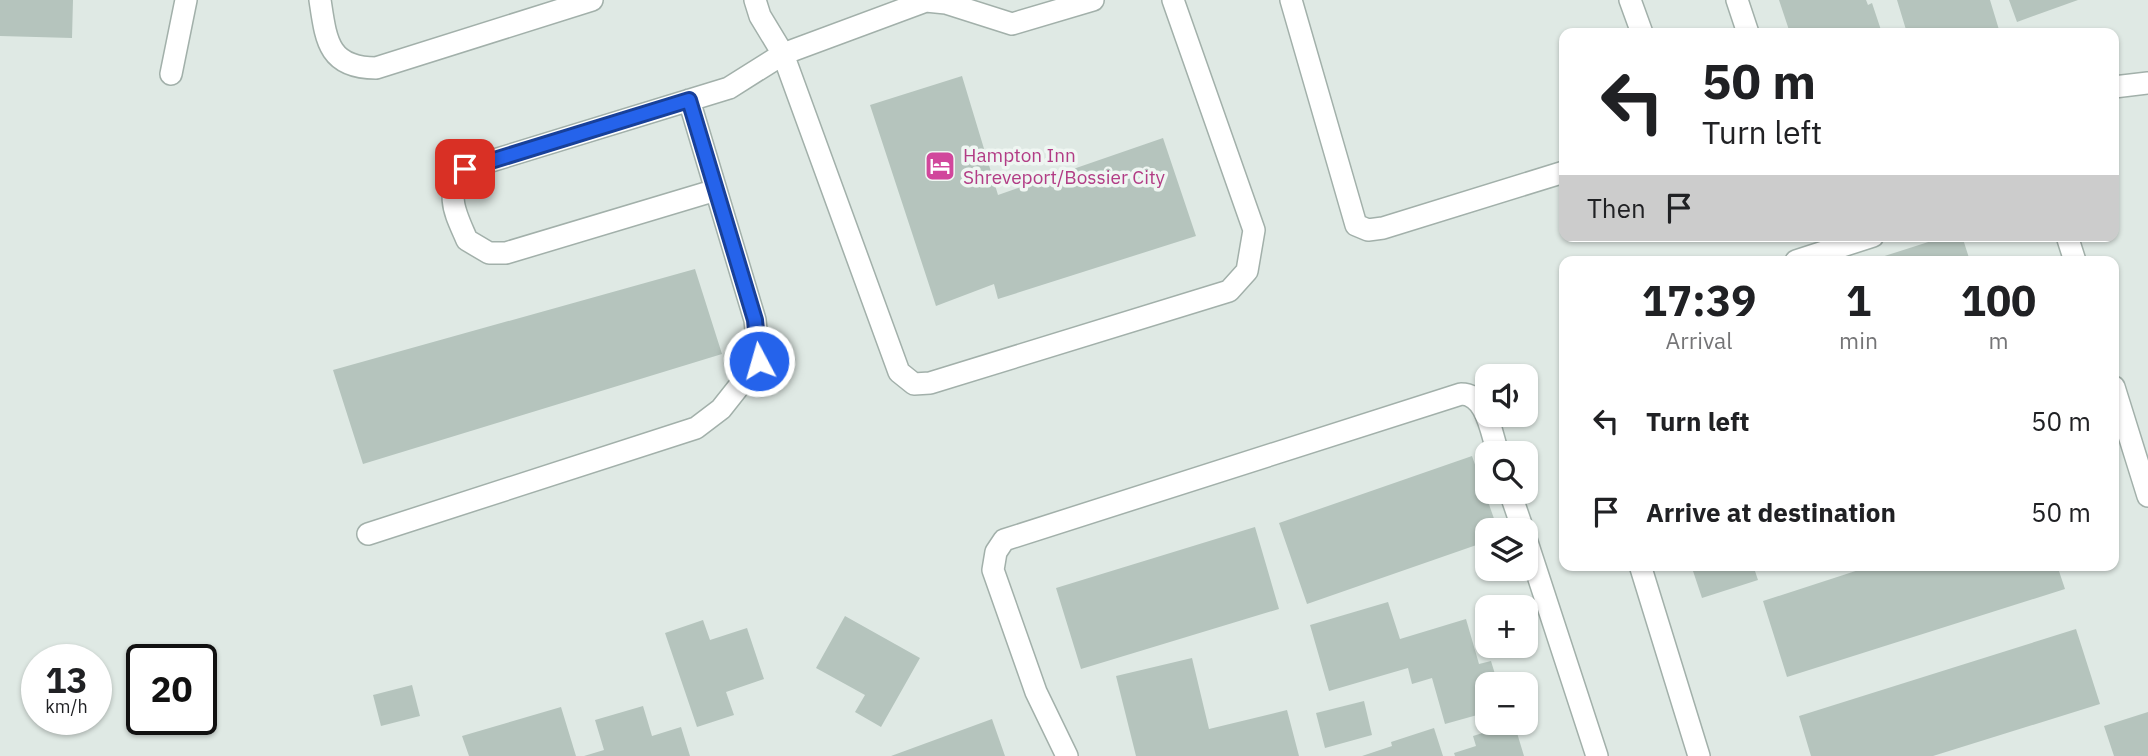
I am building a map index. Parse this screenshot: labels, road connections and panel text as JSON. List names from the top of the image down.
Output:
{
  "places": {
    "hotel": ["Hampton Inn Shreveport/Bossier City"]
  },
  "page": {
    "turn": ["50 m", "Turn left"],
    "then": "Then",
    "eta": [
      "17:39",
      "Arrival",
      "1",
      "min",
      "100",
      "m"
    ],
    "map_buttons": ["+", "−"],
    "list": [
      {
        "name": "Turn left",
        "value": "50 m"
      },
      {
        "name": "Arrive at destination",
        "value": "50 m"
      }
    ],
    "speed": "13 km/h",
    "limit": "20"
  }
}
